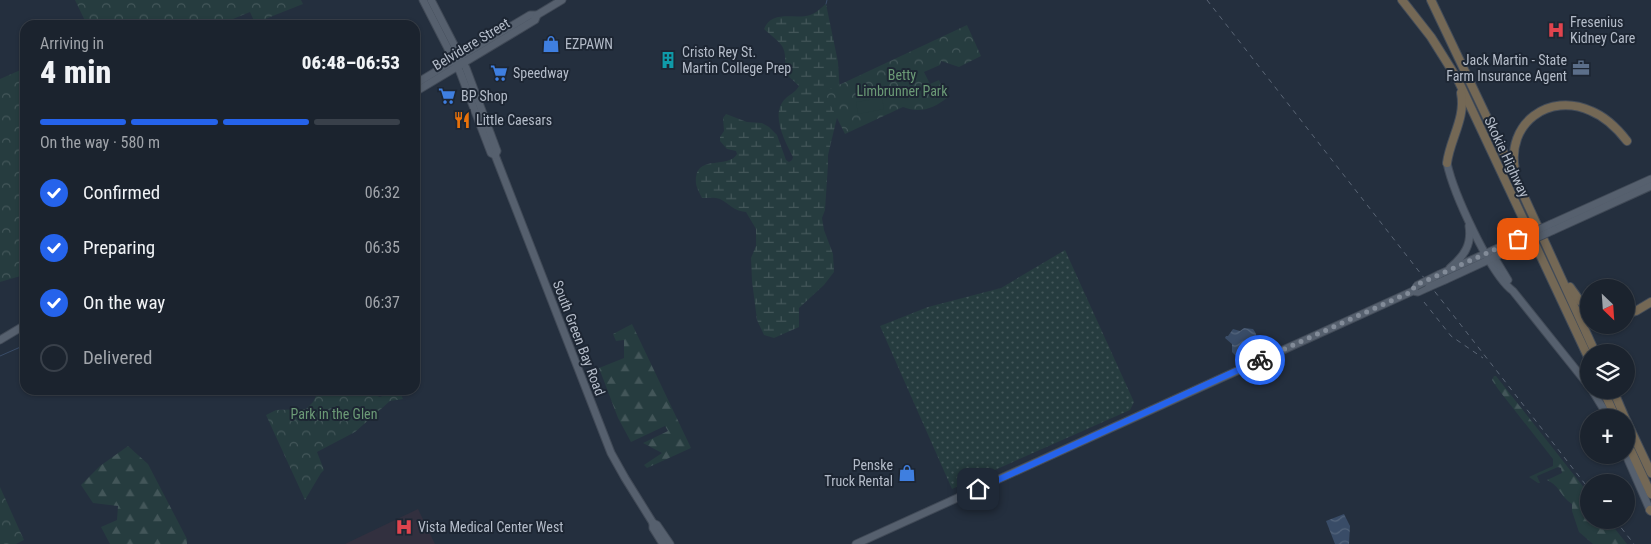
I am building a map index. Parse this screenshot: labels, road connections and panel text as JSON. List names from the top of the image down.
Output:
{
  "streets": {
    "highway": ["Skokie Highway"],
    "main road": ["Belvidere Street", "South Green Bay Road"]
  },
  "crossings": [
    ["Belvidere Street", "South Green Bay Road"]
  ],
  "parks": ["Betty Limbrunner Park", "Park in the Glen"],
  "places": {
    "hospital": ["Fresenius Kidney Care", "Vista Medical Center West"],
    "shop": ["EZPAWN", "Penske Truck Rental"],
    "building": ["Cristo Rey St. Martin College Prep"],
    "office": ["Jack Martin - State Farm Insurance Agent"],
    "supermarket": ["Speedway", "BP Shop"],
    "restaurant": ["Little Caesars"]
  },
  "north": "bottom right",
  "page": {
    "heading": ["4 min", "Arriving in", "06:48–06:53"],
    "bar": "On the way · 580 m",
    "list": [
      ["Confirmed", "06:32"],
      ["Preparing", "06:35"],
      ["On the way", "06:37"],
      "Delivered"
    ],
    "map_buttons": ["+", "−"]
  }
}
